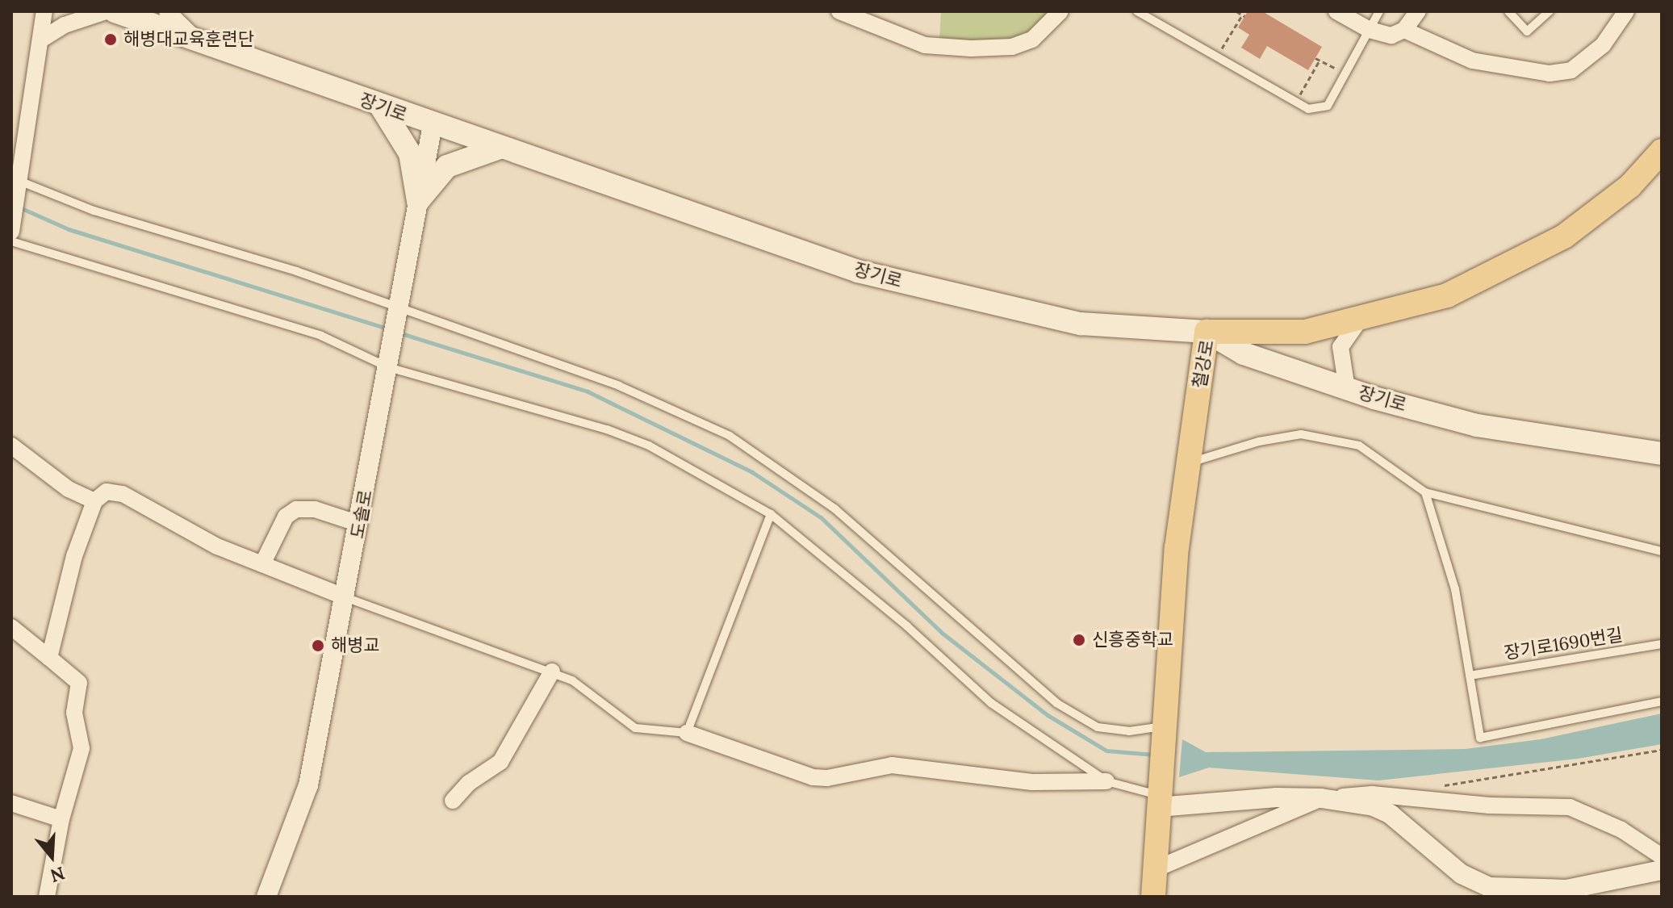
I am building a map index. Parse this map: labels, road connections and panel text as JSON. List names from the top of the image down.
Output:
{
  "streets": {
    "main road": ["장기로", "철강로"],
    "street": ["도솔로"],
    "lane": ["장기로1690번길"]
  },
  "crossings": [
    ["장기로", "철강로"],
    ["장기로", "도솔로"]
  ],
  "places": ["해병대교육훈련단", "신흥중학교", "해병교"],
  "north": "bottom"
}
